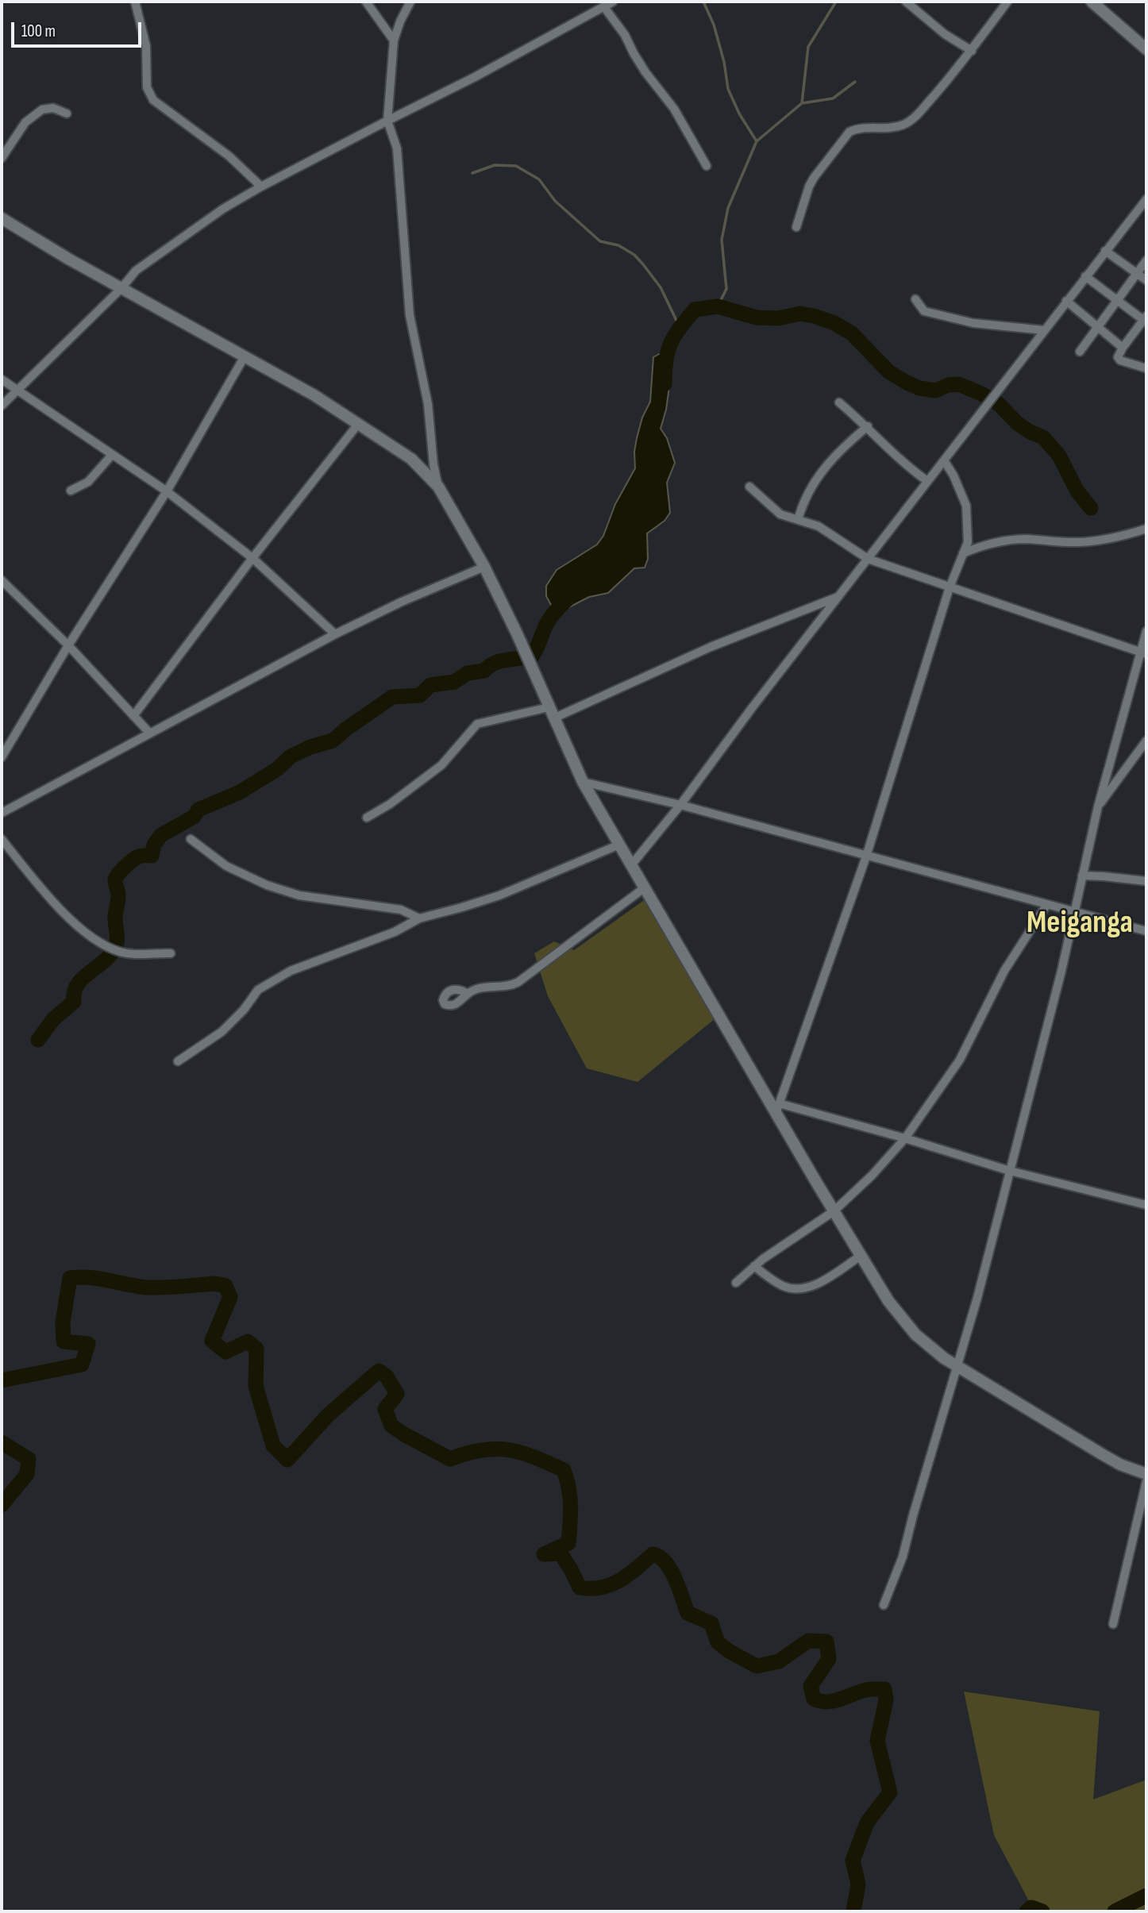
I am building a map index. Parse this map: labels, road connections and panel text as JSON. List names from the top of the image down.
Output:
{
  "districts": ["Meiganga"],
  "scale_bar": "100 m"
}
